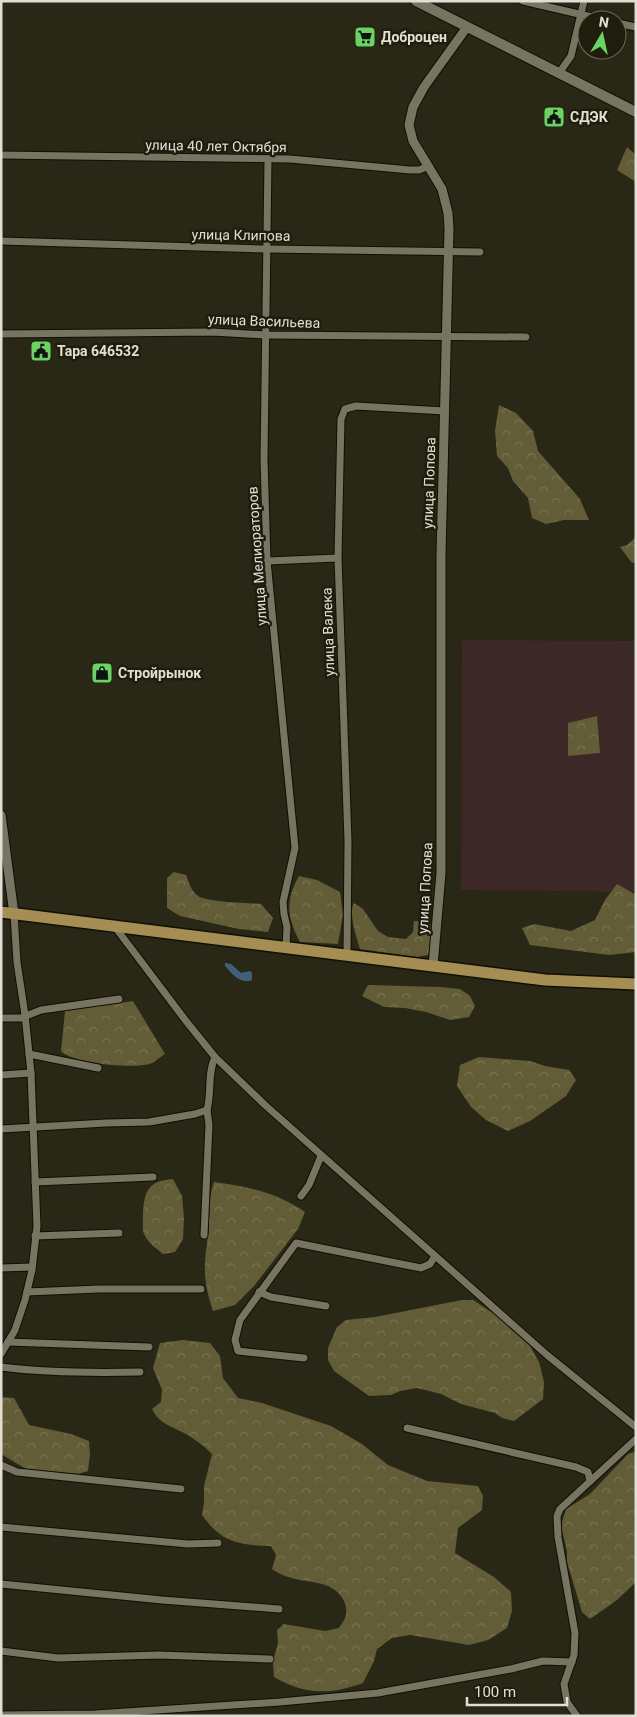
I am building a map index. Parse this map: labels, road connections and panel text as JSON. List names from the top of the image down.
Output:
{
  "streets": {
    "street": [
      "улица 40 лет Октября",
      "улица Клипова",
      "улица Васильева",
      "улица Попова",
      "улица Мелиораторов",
      "улица Валека"
    ]
  },
  "crossings": [
    ["улица 40 лет Октября", "улица Попова"],
    ["улица 40 лет Октября", "улица Мелиораторов"],
    ["улица Клипова", "улица Попова"],
    ["улица Клипова", "улица Мелиораторов"],
    ["улица Васильева", "улица Попова"],
    ["улица Васильева", "улица Мелиораторов"],
    ["улица Попова", "улица Валека"]
  ],
  "places": {
    "supermarket": ["Доброцен"],
    "public building": ["СДЭК", "Тара 646532"],
    "shop": ["Стройрынок"]
  },
  "scale_bar": "100 m",
  "north": "top"
}
